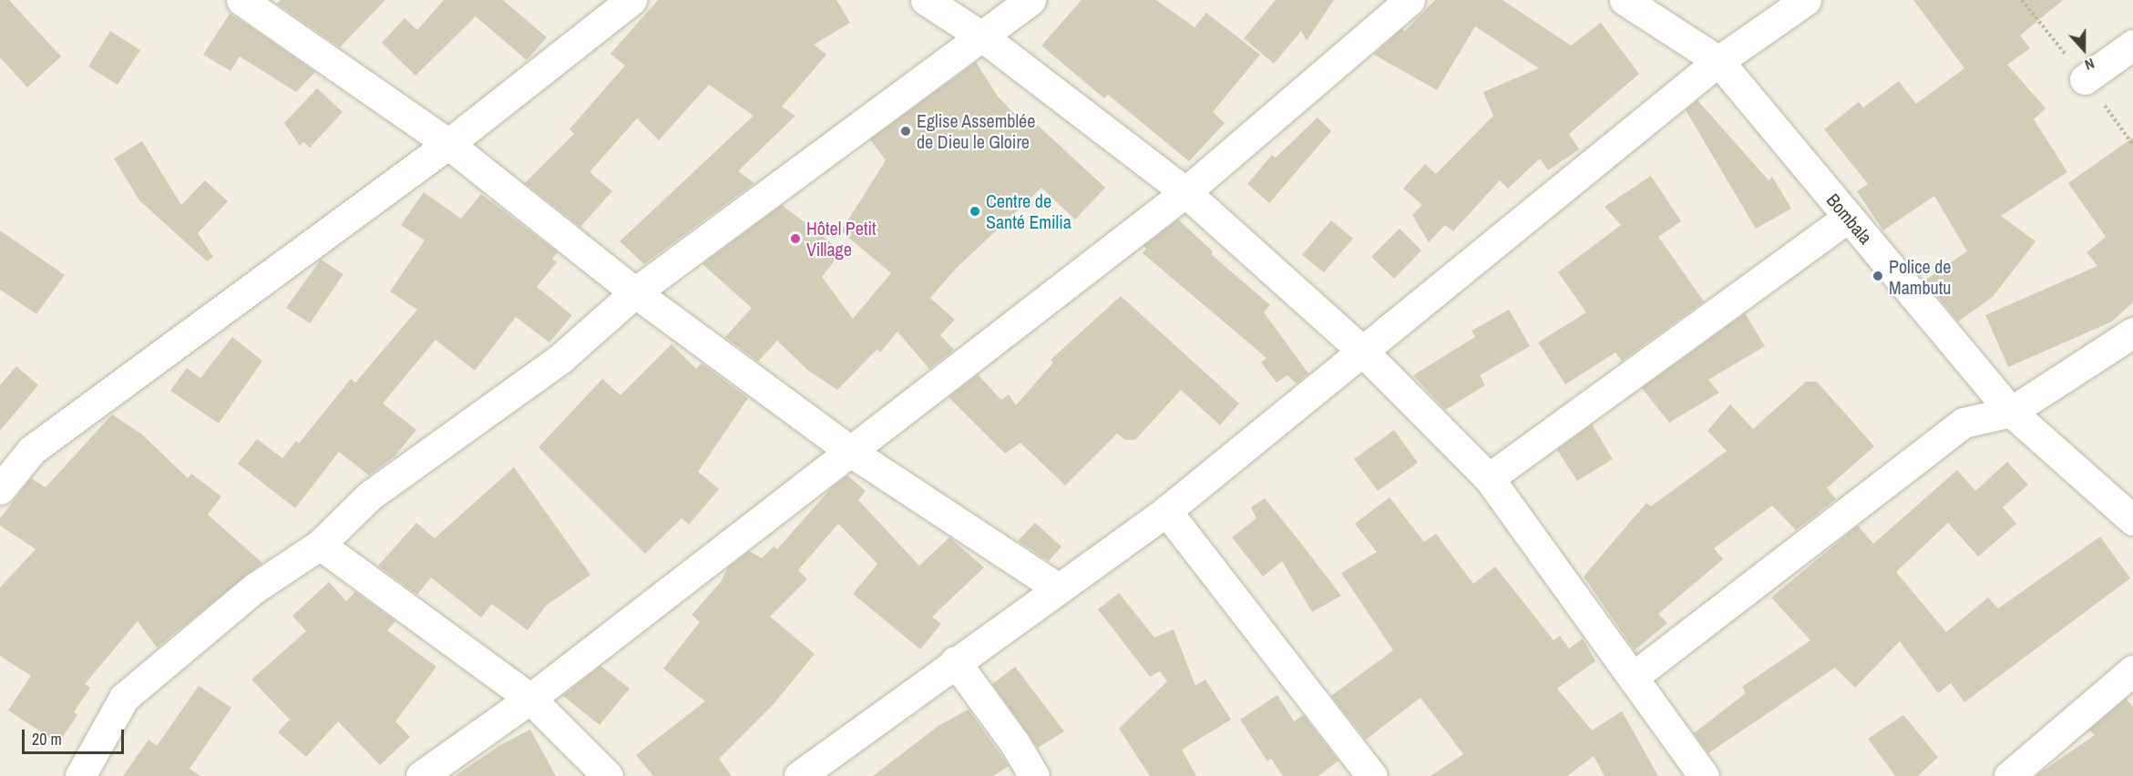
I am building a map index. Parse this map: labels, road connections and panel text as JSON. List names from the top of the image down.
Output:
{
  "streets": {
    "street": ["Bombala"]
  },
  "places": [
    "Eglise Assemblée de Dieu le Gloire",
    "Centre de Santé Emilia",
    "Hôtel Petit Village",
    "Police de Mambutu"
  ],
  "scale_bar": "20 m",
  "north": "bottom"
}
